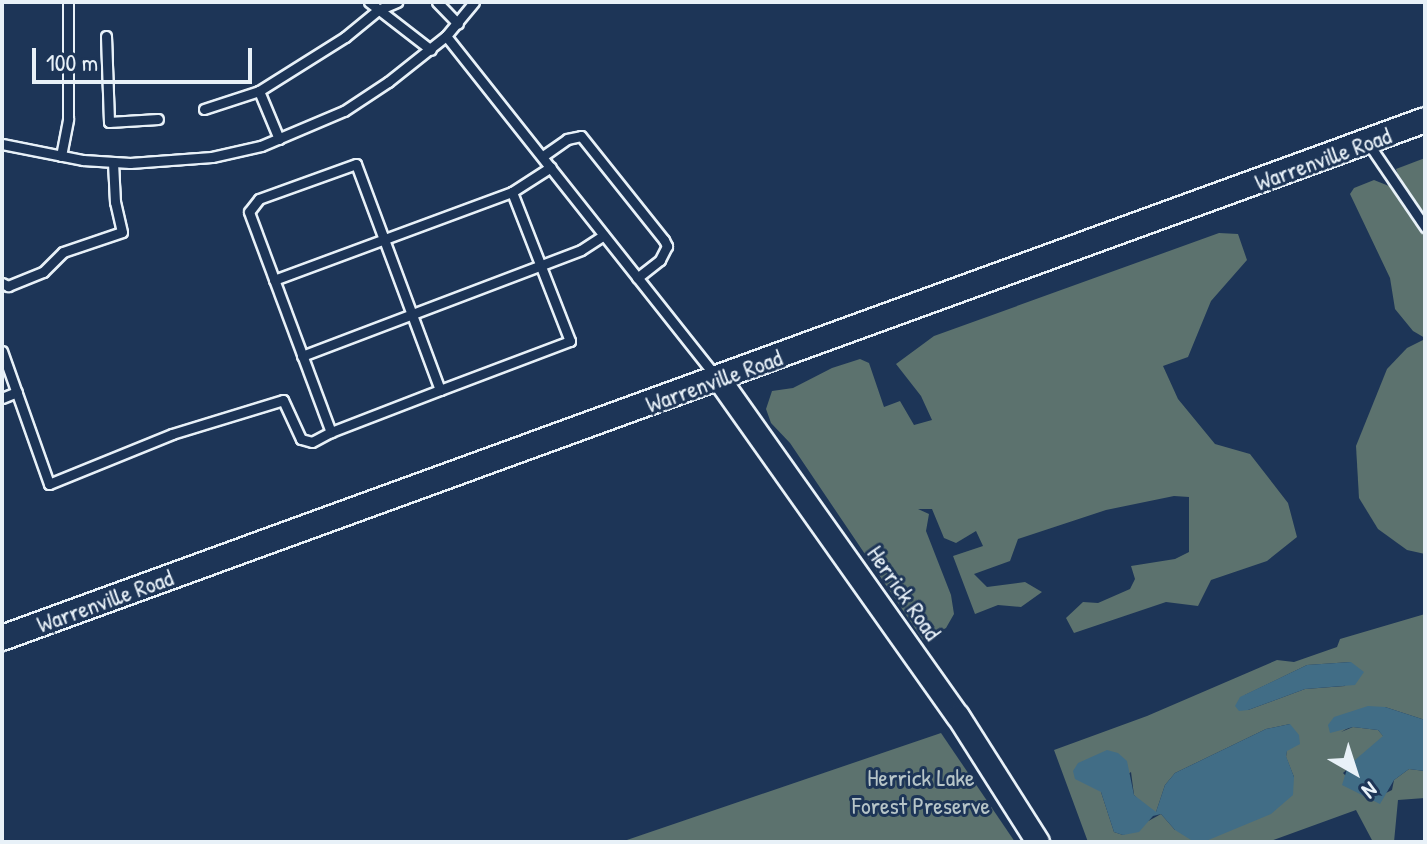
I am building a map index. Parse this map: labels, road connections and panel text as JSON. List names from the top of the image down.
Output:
{
  "streets": {
    "main road": ["Warrenville Road"],
    "street": ["Herrick Road"]
  },
  "crossings": [
    ["Warrenville Road", "Herrick Road"]
  ],
  "parks": ["Herrick Lake Forest Preserve"],
  "scale_bar": "100 m",
  "north": "bottom right"
}
